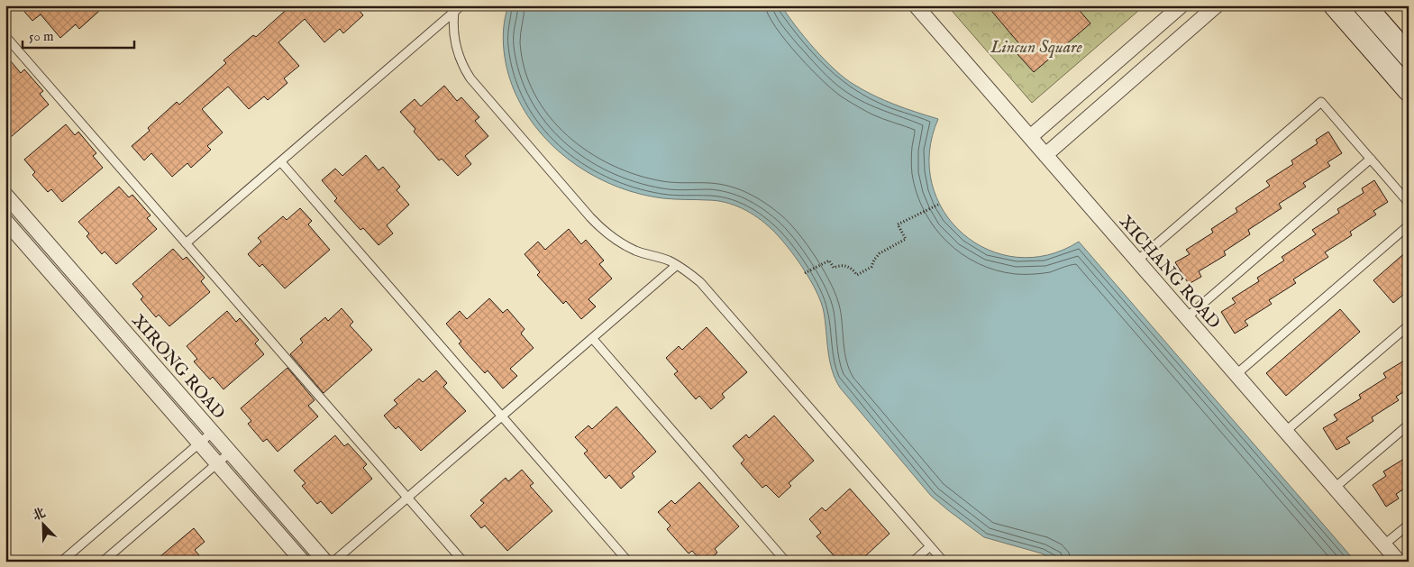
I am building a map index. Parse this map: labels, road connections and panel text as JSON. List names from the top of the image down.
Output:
{
  "streets": {
    "street": ["XICHANG ROAD", "XIRONG ROAD"]
  },
  "parks": ["Lincun Square"],
  "scale_bar": "50 m",
  "north": "top left"
}
